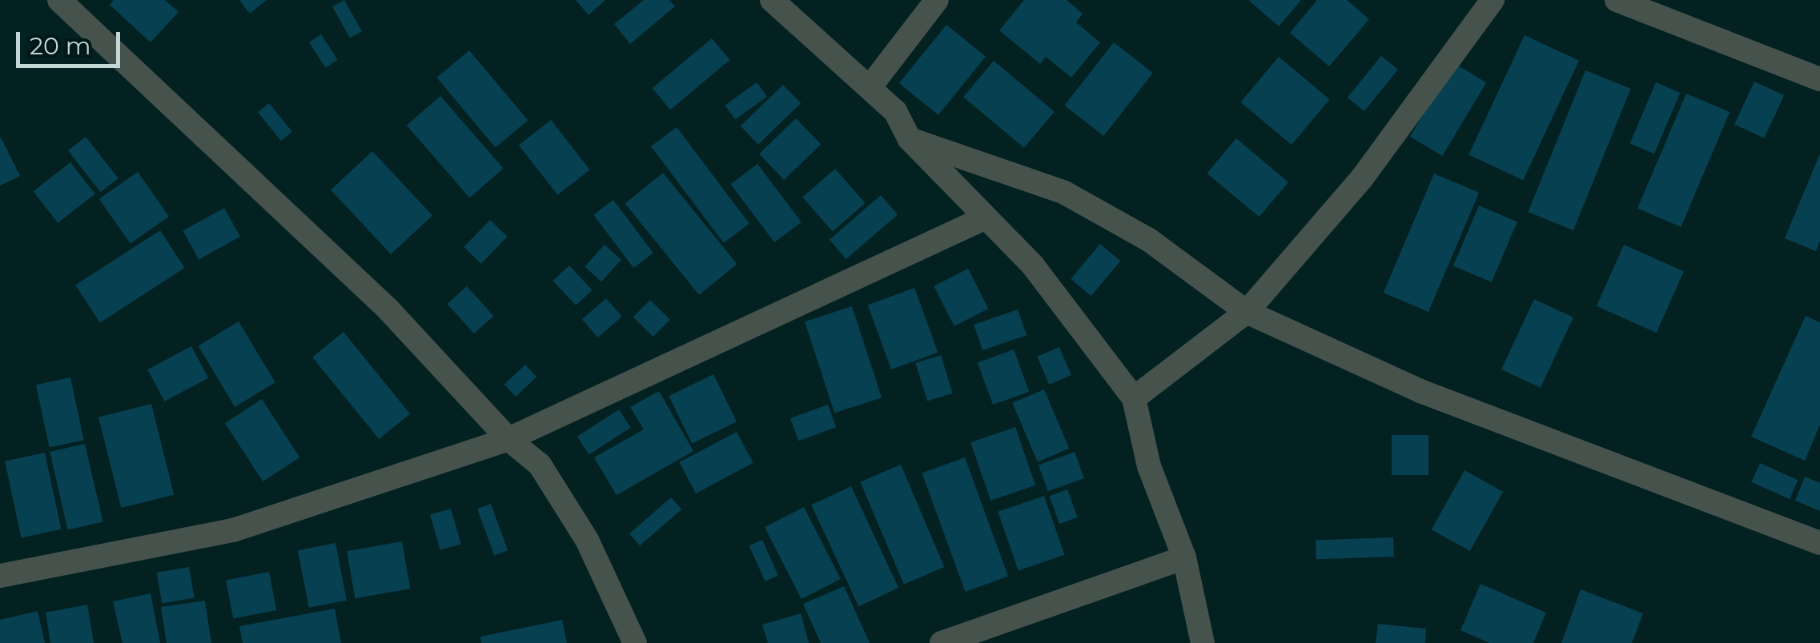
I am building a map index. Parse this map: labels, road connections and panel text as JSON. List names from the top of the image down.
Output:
{
  "scale_bar": "20 m"
}
